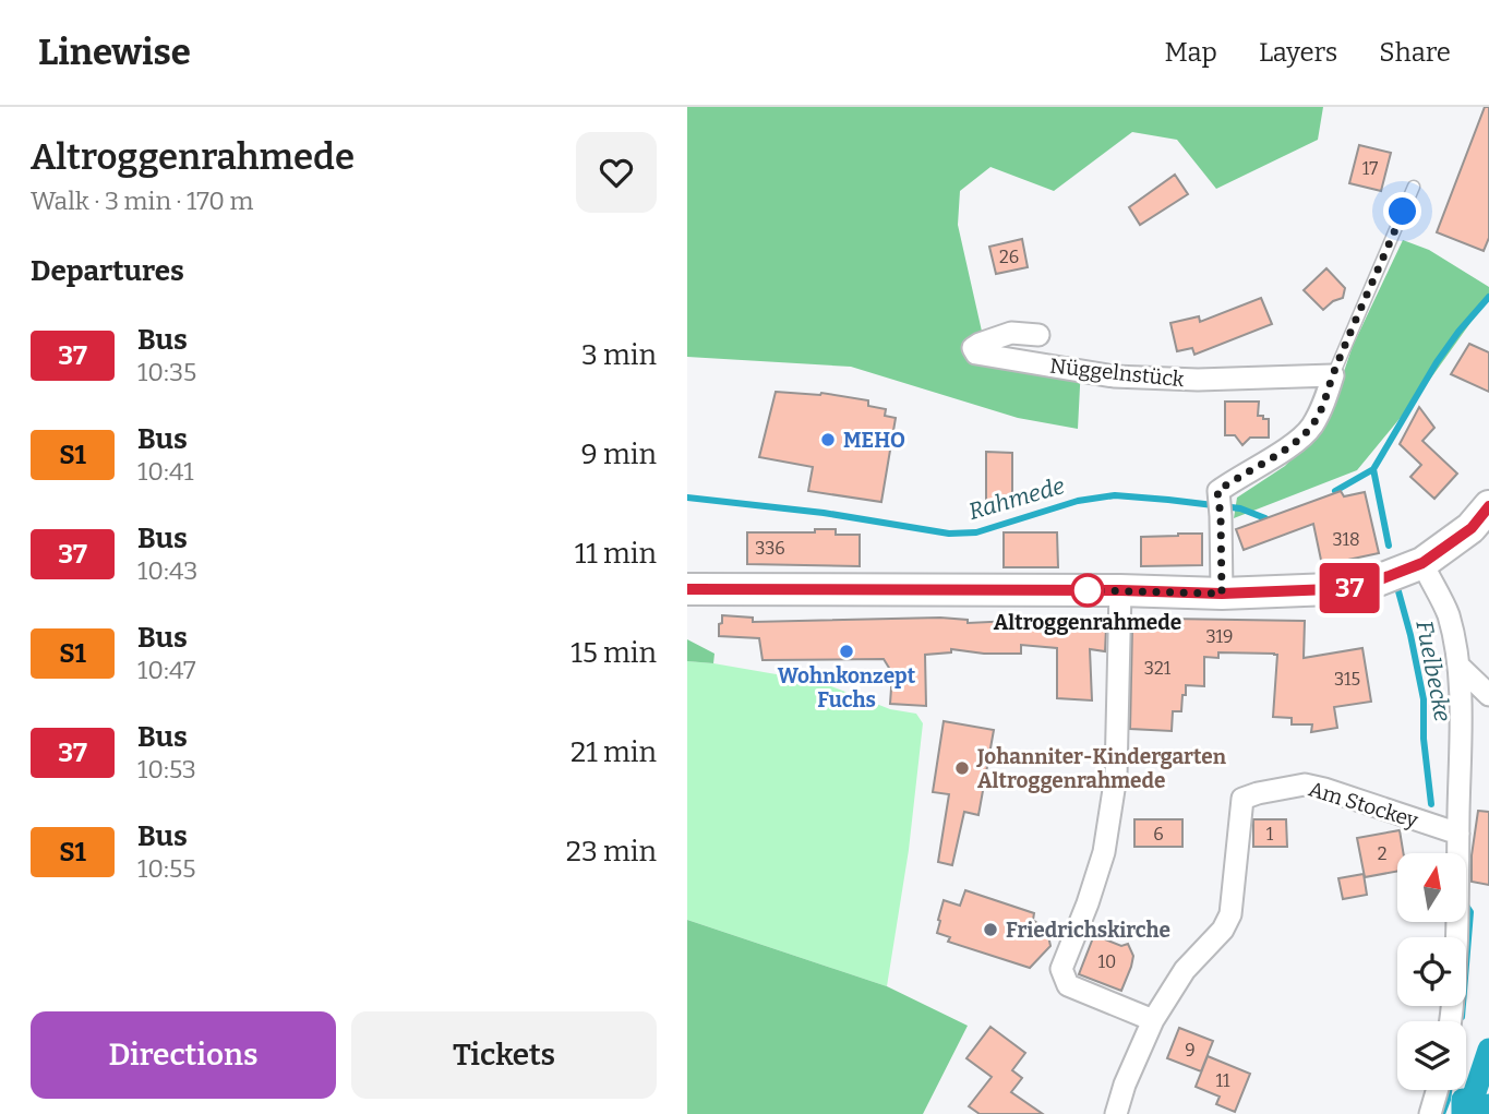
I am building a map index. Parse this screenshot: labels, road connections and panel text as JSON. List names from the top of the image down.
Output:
{
  "streets": {
    "street": ["Nüggelnstück", "Am Stockey"]
  },
  "water": ["Rahmede", "Fuelbecke"],
  "places": [
    "MEHO",
    "Altroggenrahmede",
    "Wohnkonzept Fuchs",
    "Johanniter-Kindergarten Altroggenrahmede",
    "Friedrichskirche"
  ],
  "lines": ["bus line 37"],
  "house_numbers": [
    "17",
    "26",
    "318",
    "336",
    "319",
    "321",
    "315",
    "6",
    "1",
    "2",
    "10",
    "9",
    "11"
  ],
  "north": "top",
  "page": {
    "header": "Linewise",
    "nav": ["Map", "Layers", "Share"],
    "heading": [
      ["Altroggenrahmede", "Walk · 3 min · 170 m"],
      "Departures"
    ],
    "on_map": "37",
    "list": [
      {
        "mark": "37",
        "name": "Bus",
        "note": "10:35",
        "value": "3 min"
      },
      {
        "mark": "S1",
        "name": "Bus",
        "note": "10:41",
        "value": "9 min"
      },
      {
        "mark": "37",
        "name": "Bus",
        "note": "10:43",
        "value": "11 min"
      },
      {
        "mark": "S1",
        "name": "Bus",
        "note": "10:47",
        "value": "15 min"
      },
      {
        "mark": "37",
        "name": "Bus",
        "note": "10:53",
        "value": "21 min"
      },
      {
        "mark": "S1",
        "name": "Bus",
        "note": "10:55",
        "value": "23 min"
      }
    ],
    "buttons": ["Directions", "Tickets"]
  }
}
